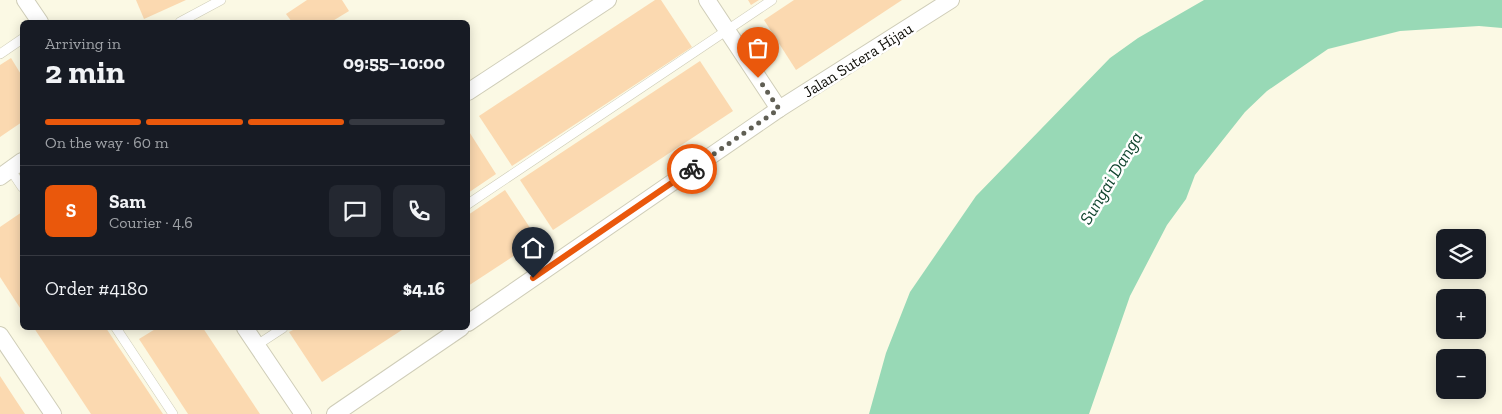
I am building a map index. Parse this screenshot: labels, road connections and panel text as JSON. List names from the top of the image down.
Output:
{
  "streets": {
    "street": ["Jalan Sutera Hijau"]
  },
  "water": ["Sungai Danga"],
  "page": {
    "heading": ["2 min", "Arriving in", "09:55–10:00"],
    "panel": [
      "Sam",
      "Courier · 4.6",
      "Order #4180",
      "$4.16"
    ],
    "bar": "On the way · 60 m",
    "round": "S",
    "map_buttons": ["+", "−"]
  }
}
